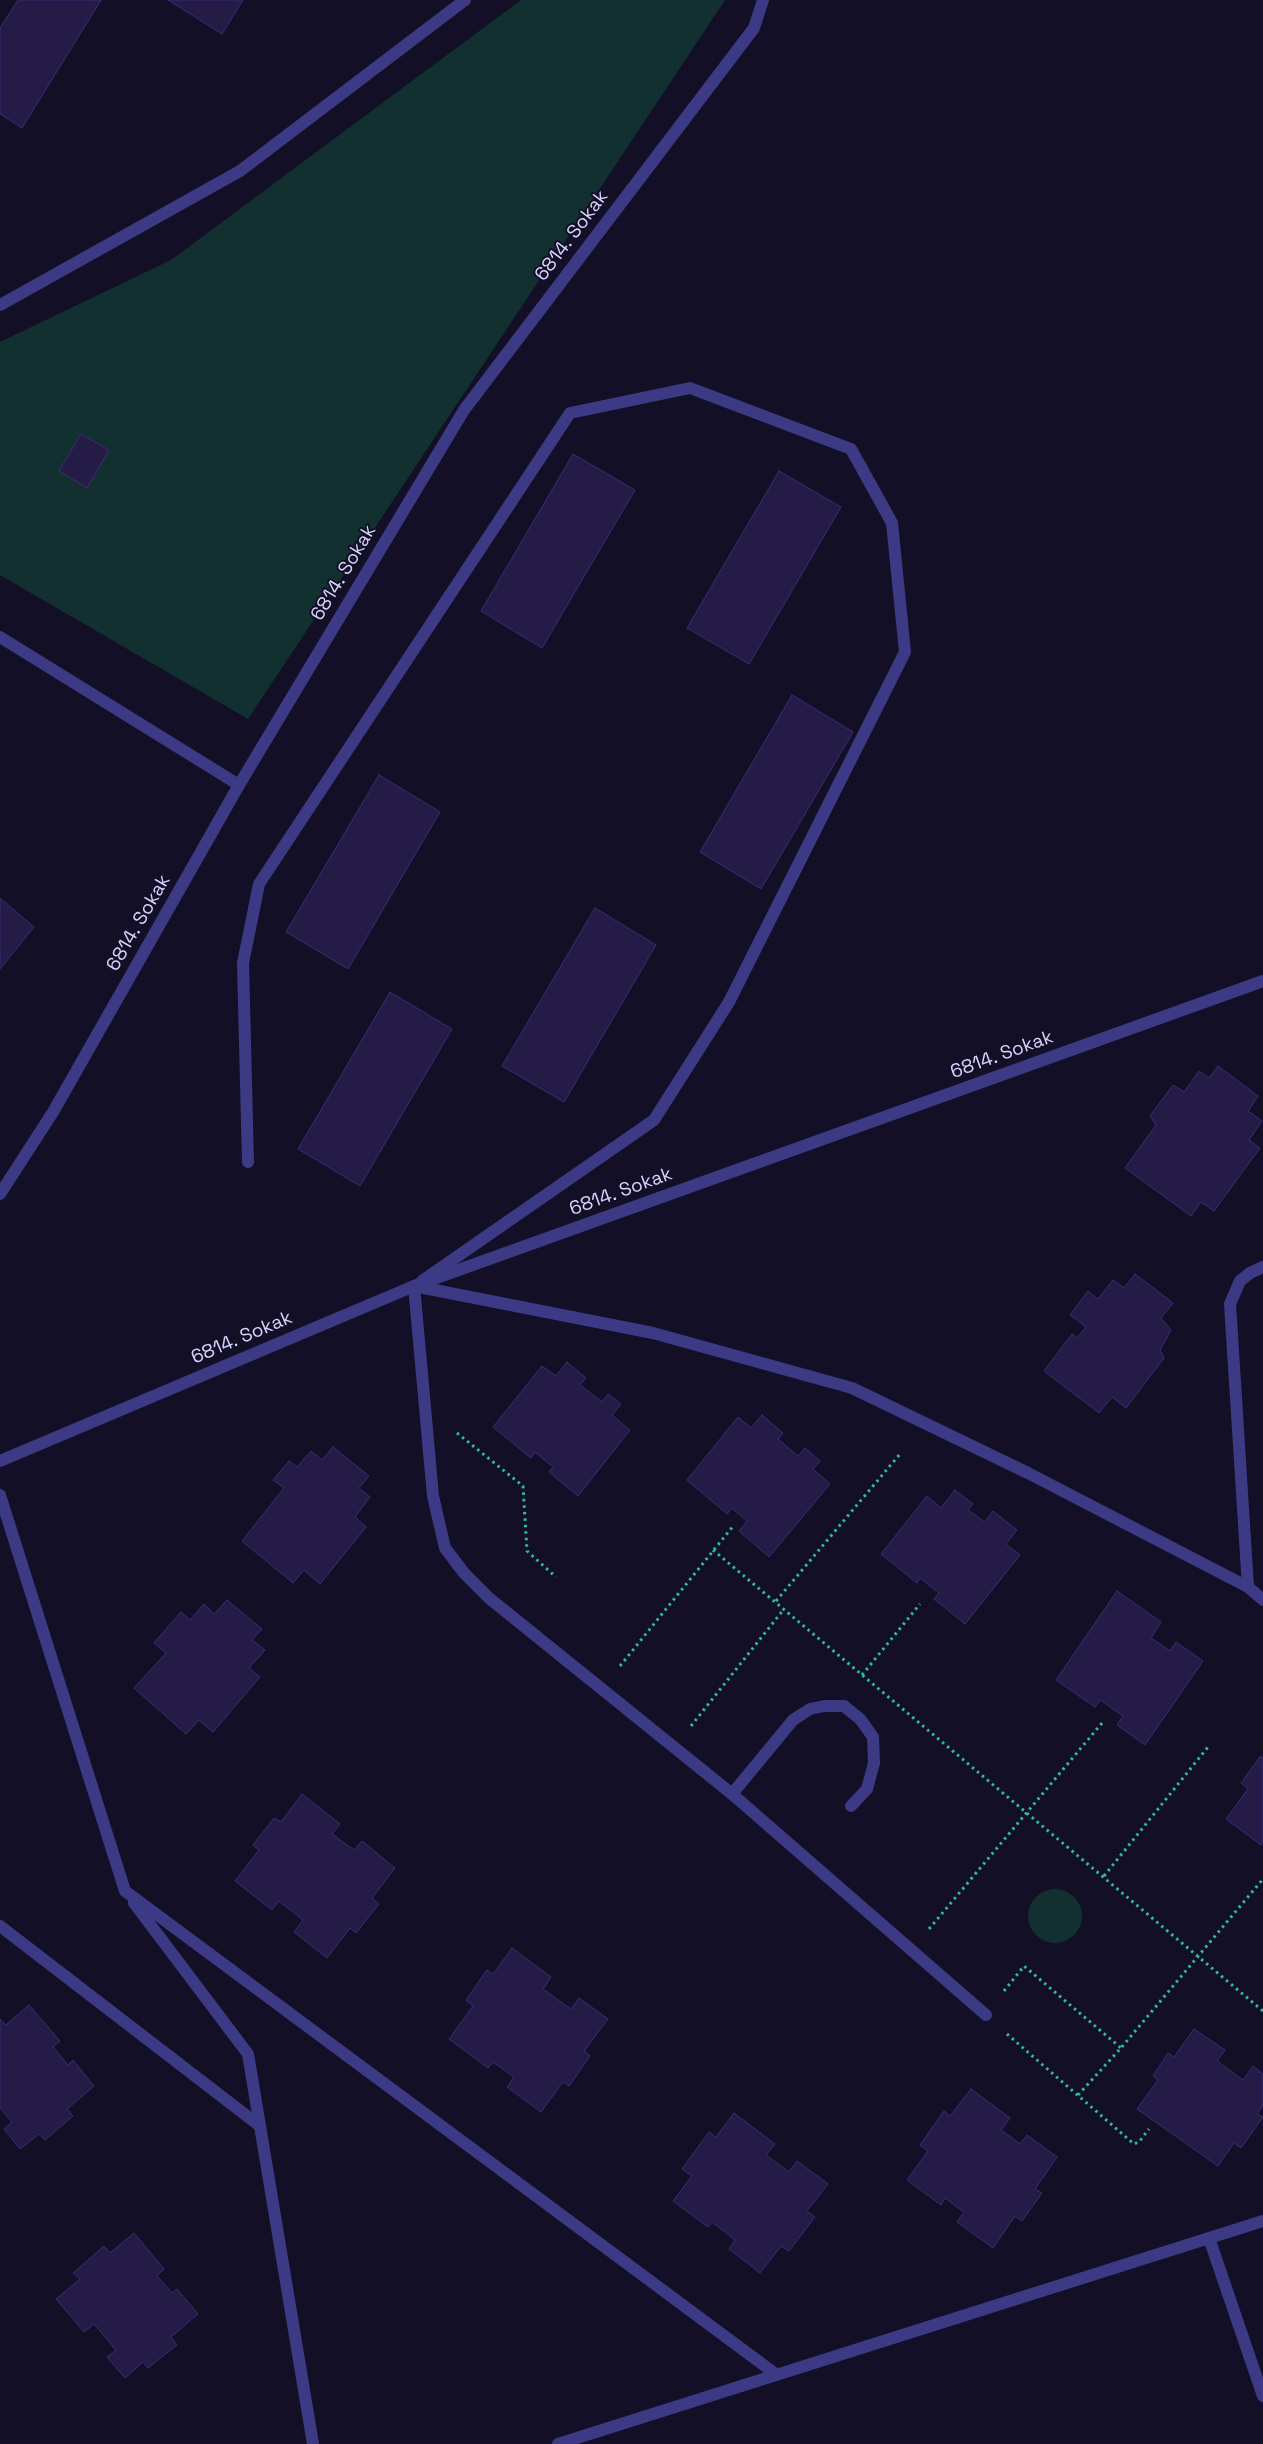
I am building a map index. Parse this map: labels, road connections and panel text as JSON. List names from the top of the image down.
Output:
{
  "streets": {
    "street": ["6814. Sokak"]
  }
}
